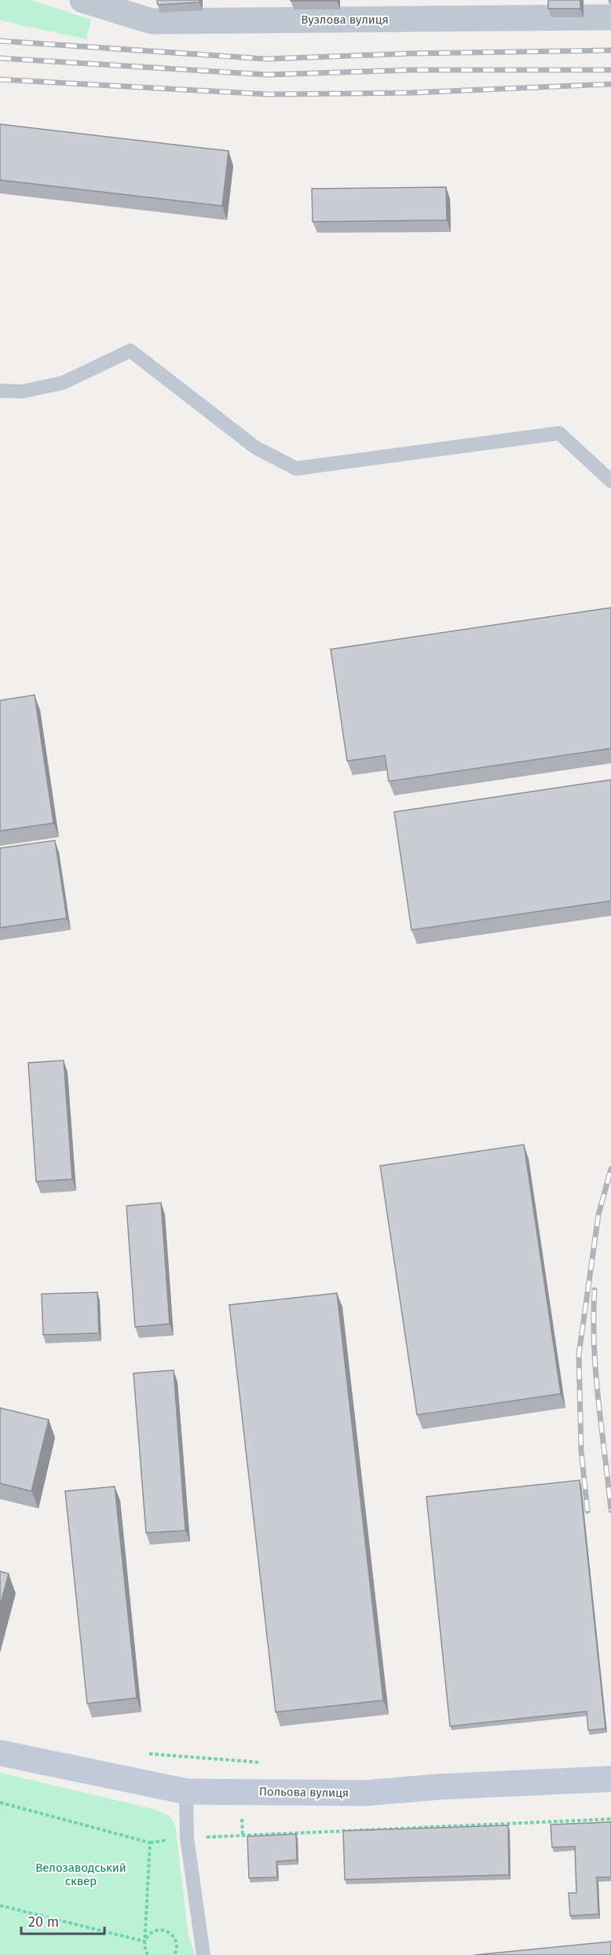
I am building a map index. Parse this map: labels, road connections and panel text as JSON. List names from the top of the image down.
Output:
{
  "streets": {
    "main road": ["Польова вулиця"],
    "street": ["Вузлова вулиця"]
  },
  "parks": ["Велозаводський сквер"],
  "scale_bar": "20 m"
}
